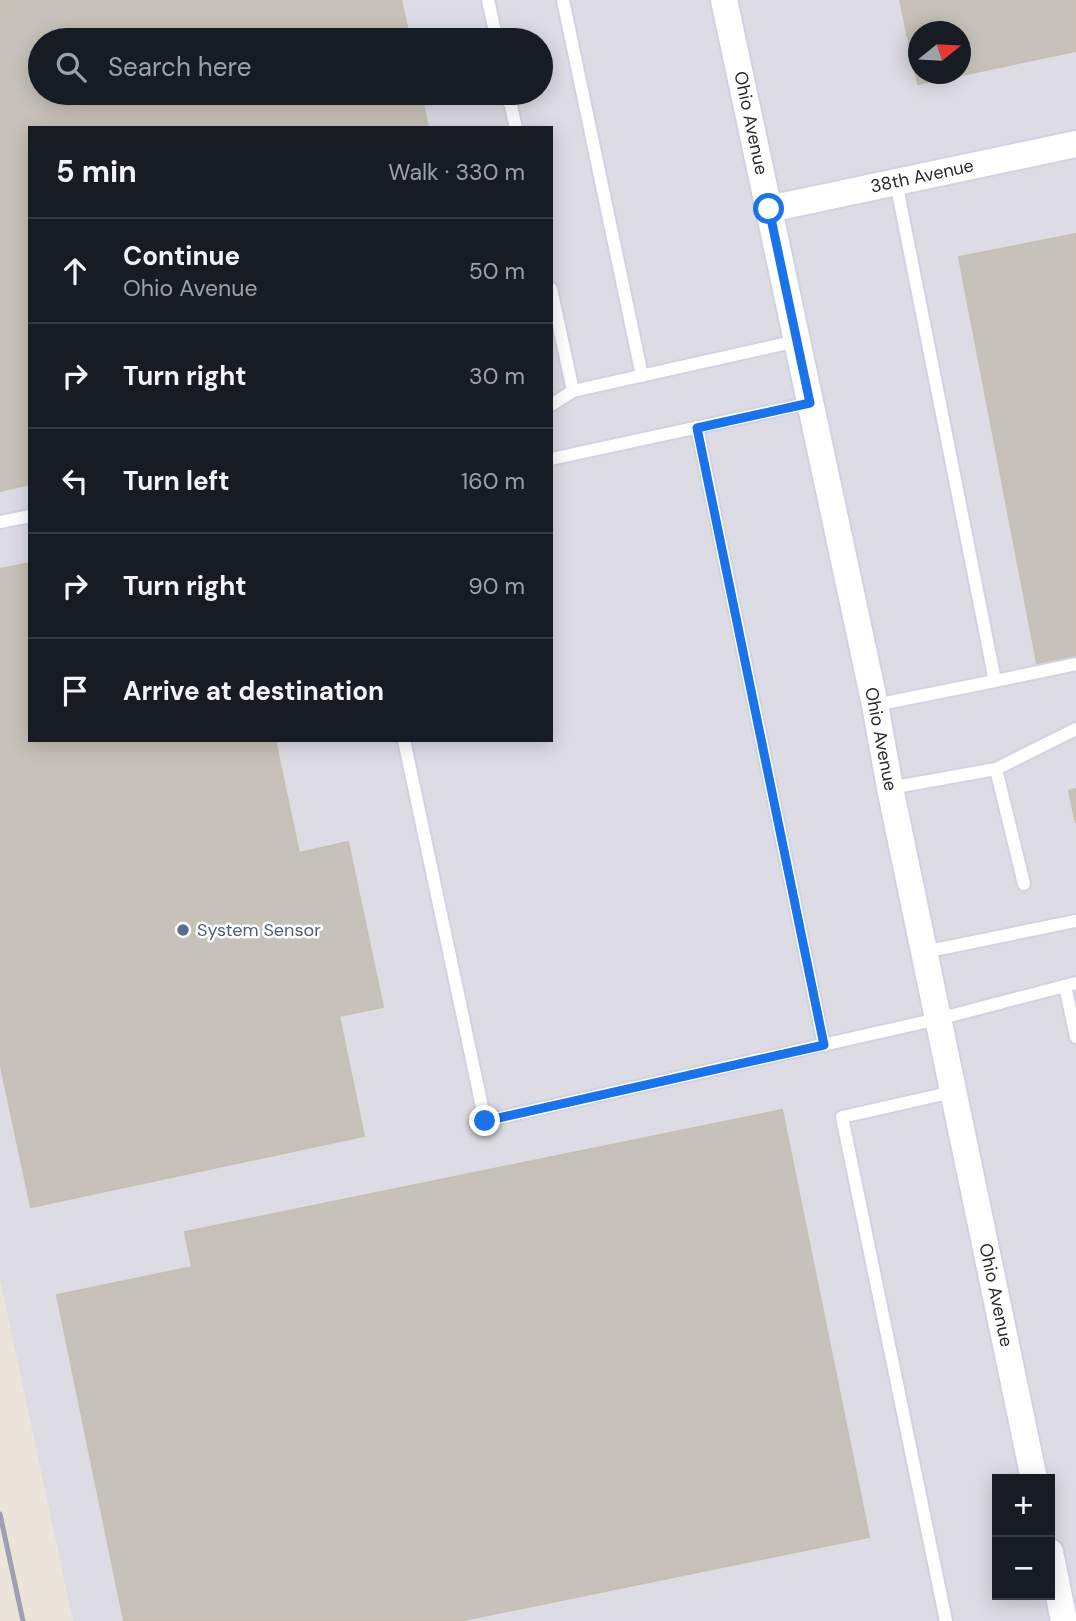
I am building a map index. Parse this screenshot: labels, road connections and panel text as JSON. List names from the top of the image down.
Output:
{
  "streets": {
    "street": ["Ohio Avenue", "38th Avenue"]
  },
  "crossings": [
    ["Ohio Avenue", "38th Avenue"]
  ],
  "places": ["System Sensor"],
  "north": "right",
  "page": {
    "search": "Search here",
    "heading": ["5 min", "Walk · 330 m"],
    "list": [
      ["Continue", "Ohio Avenue", "50 m"],
      ["Turn right", "30 m"],
      ["Turn left", "160 m"],
      ["Turn right", "90 m"],
      "Arrive at destination"
    ],
    "map_buttons": ["+", "−"]
  }
}
